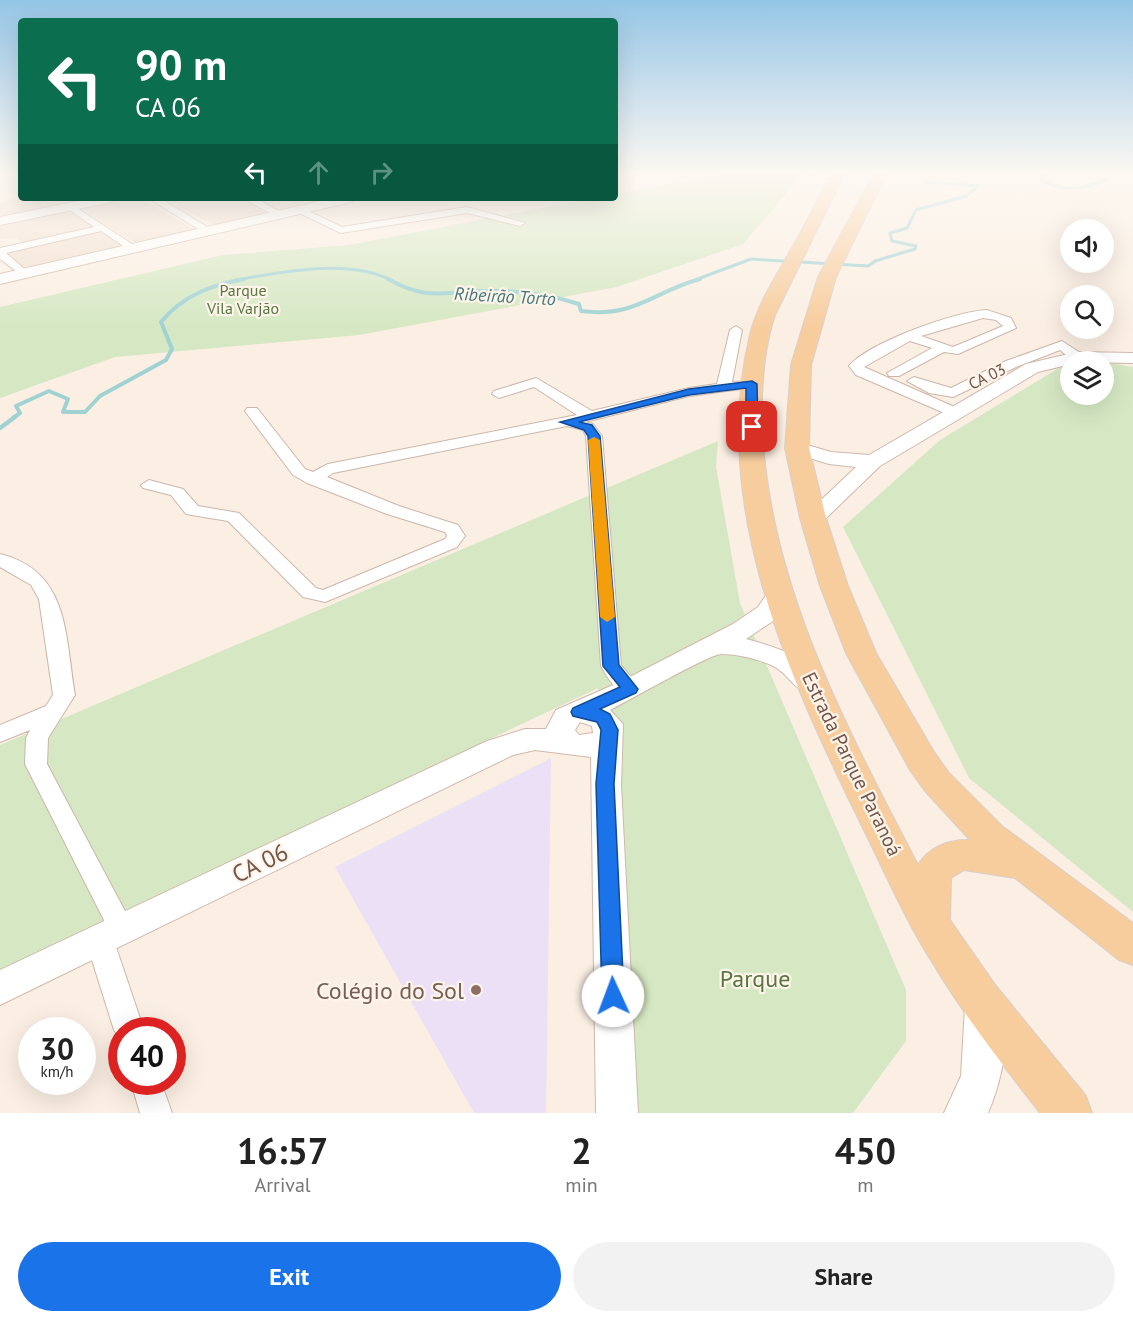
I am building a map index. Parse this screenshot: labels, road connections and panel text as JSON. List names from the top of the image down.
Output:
{
  "streets": {
    "main road": ["Estrada Parque Paranoá"],
    "street": ["CA 03", "CA 06"]
  },
  "water": ["Ribeirão Torto"],
  "parks": ["Parque Vila Varjão", "Parque"],
  "places": ["Colégio do Sol"],
  "page": {
    "turn": ["90 m", "CA 06"],
    "speed": "30 km/h",
    "limit": "40",
    "eta": [
      "16:57",
      "Arrival",
      "2",
      "min",
      "450",
      "m"
    ],
    "buttons": ["Exit", "Share"]
  }
}
